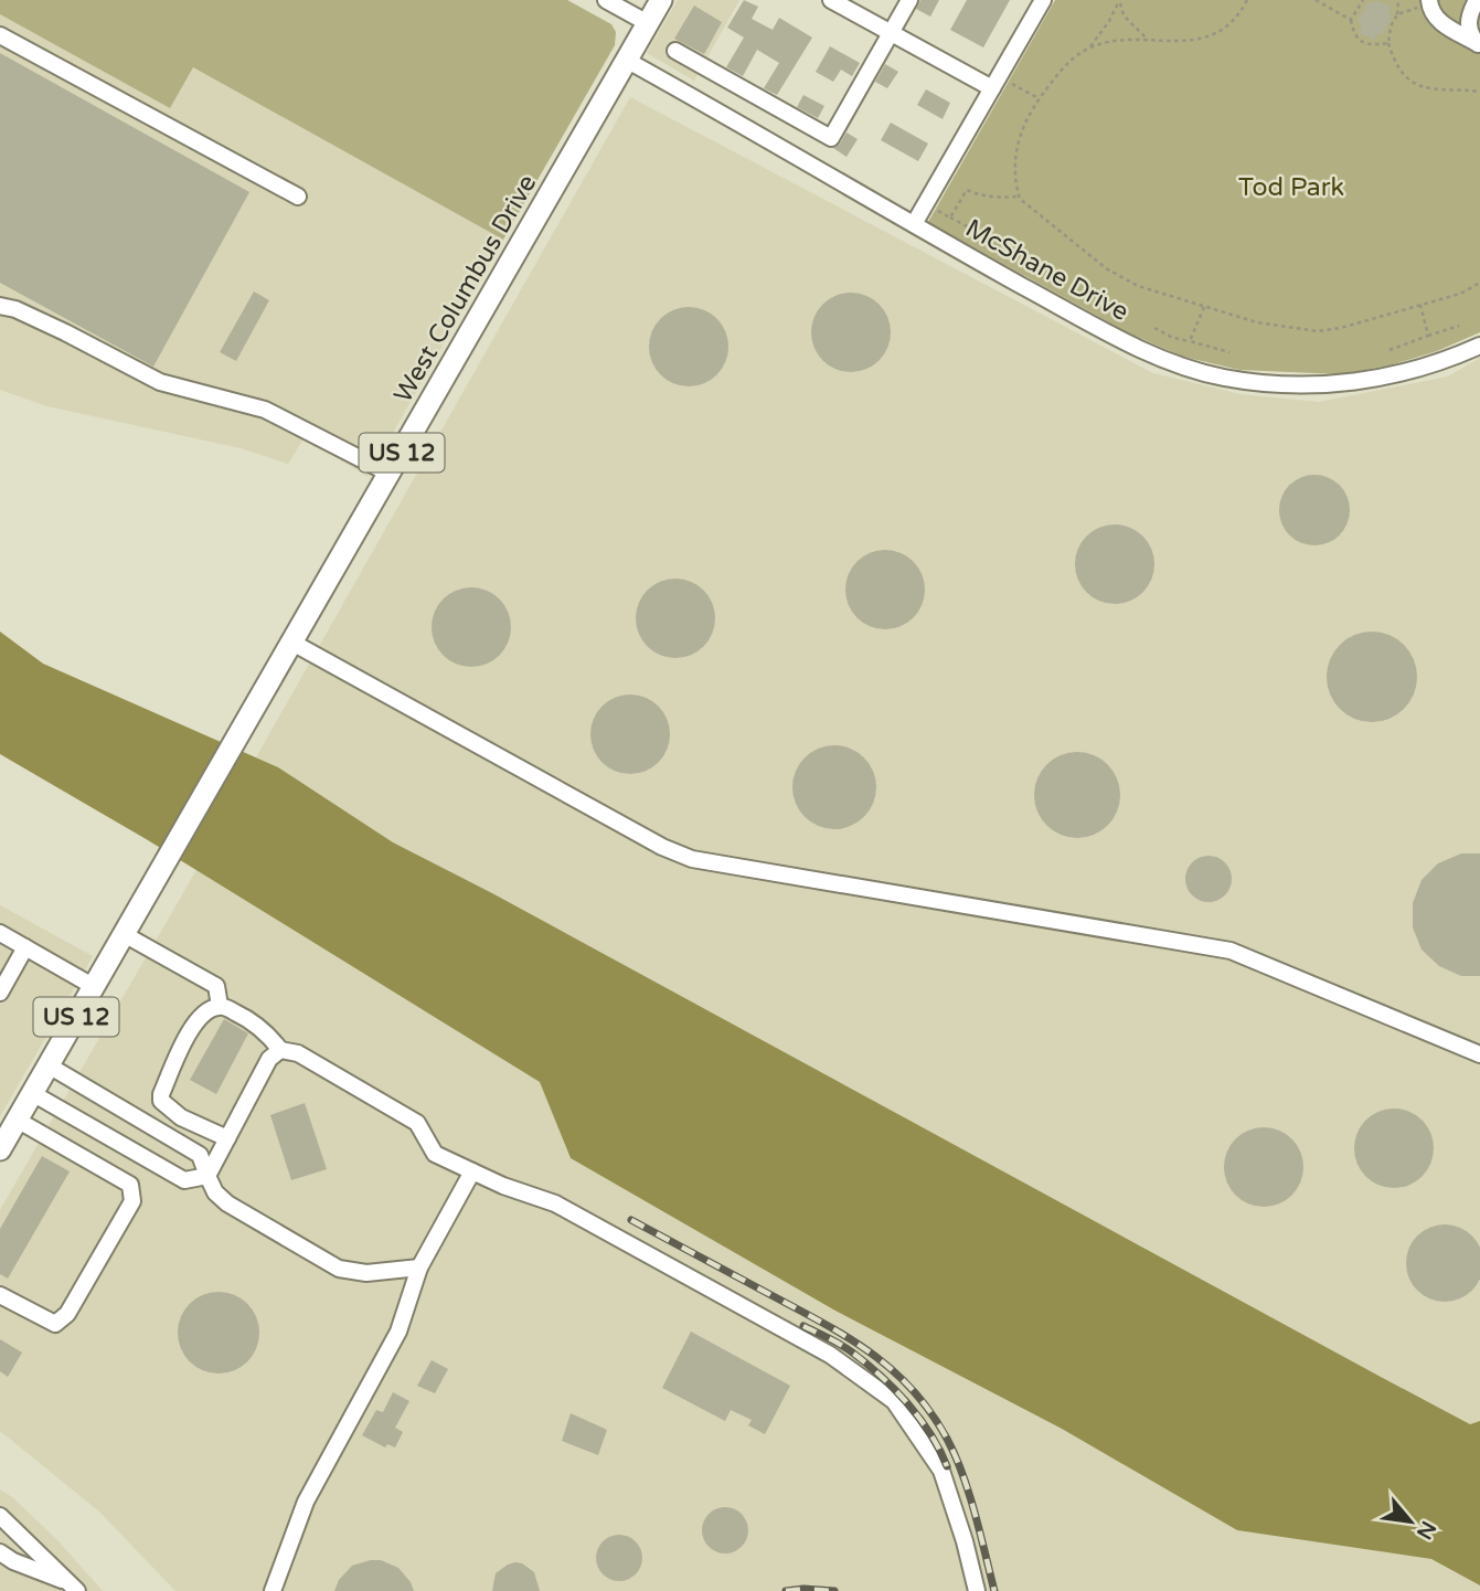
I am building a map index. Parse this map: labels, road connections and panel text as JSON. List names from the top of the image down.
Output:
{
  "streets": {
    "main road": ["West Columbus Drive", "US 12"],
    "street": ["McShane Drive"]
  },
  "crossings": [
    ["McShane Drive", "West Columbus Drive"],
    ["West Columbus Drive", "US 12"]
  ],
  "parks": ["Tod Park"],
  "north": "bottom right"
}
